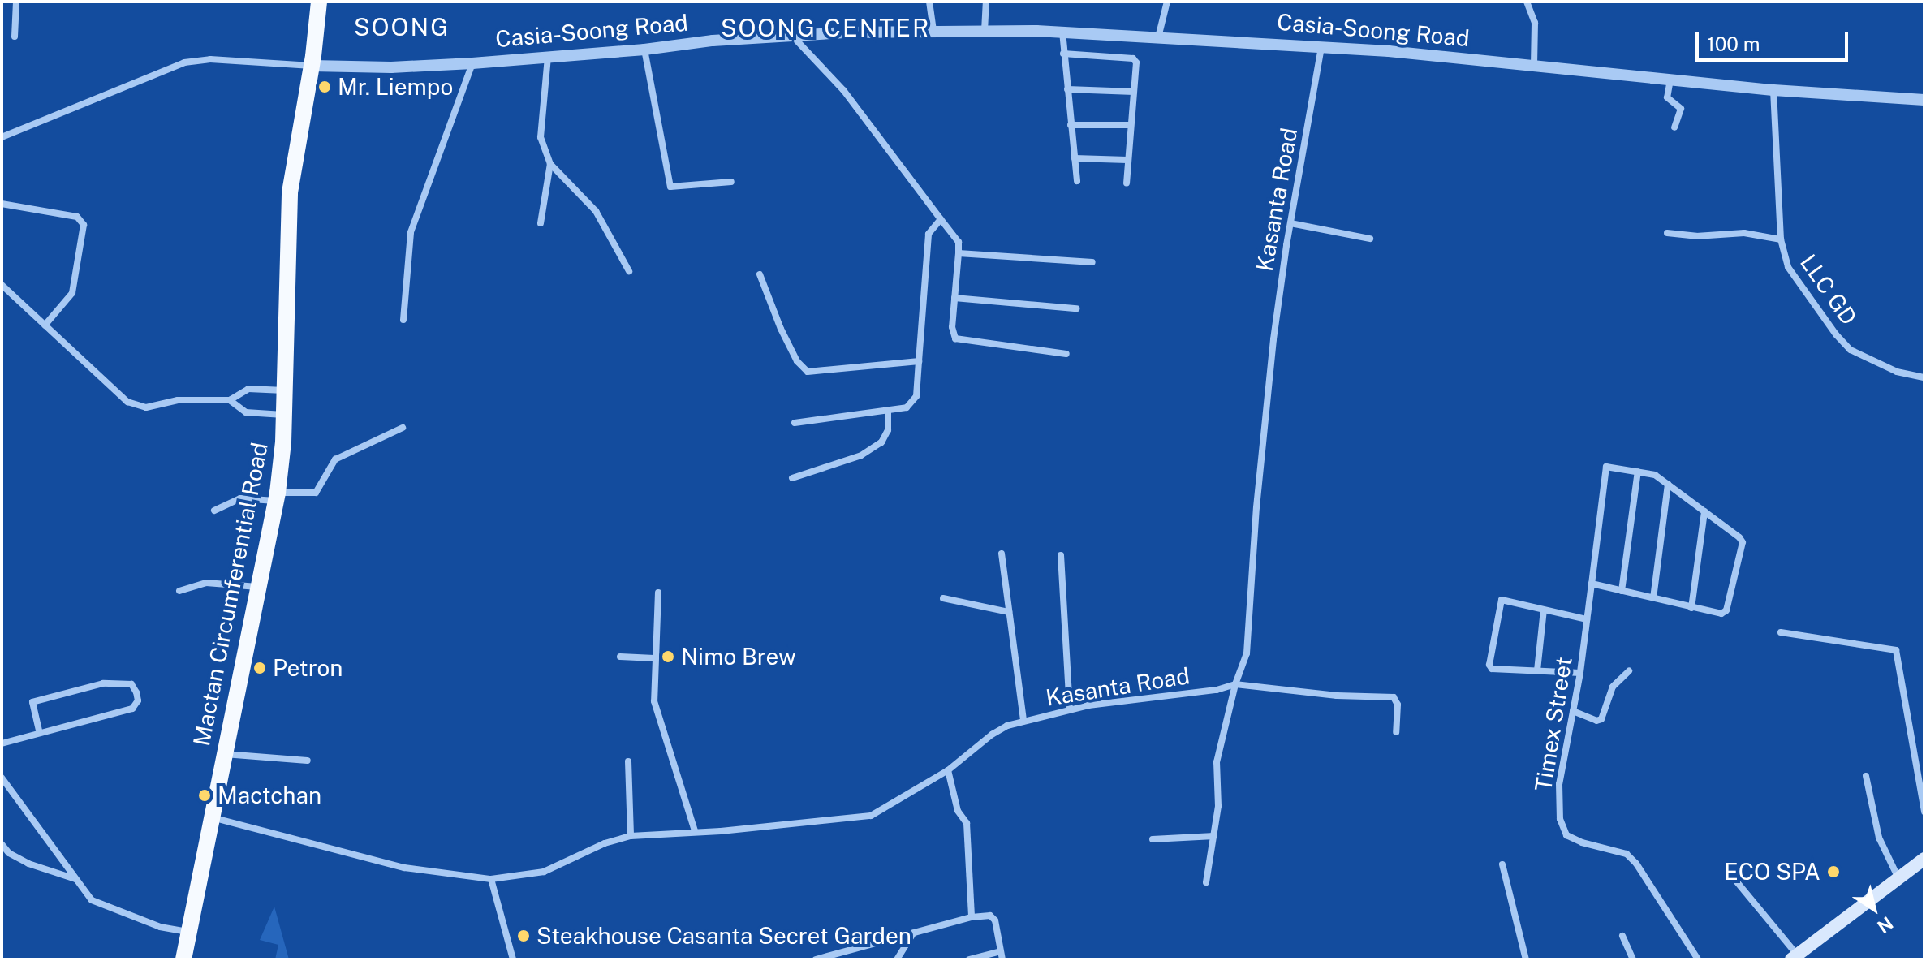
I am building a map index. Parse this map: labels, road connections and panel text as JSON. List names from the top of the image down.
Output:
{
  "streets": {
    "main road": ["Mactan Circumferential Road"],
    "street": [
      "Casia-Soong Road",
      "Kasanta Road",
      "LLC GD",
      "Timex Street"
    ]
  },
  "crossings": [
    ["Casia-Soong Road", "Kasanta Road"],
    ["Casia-Soong Road", "LLC GD"],
    ["Casia-Soong Road", "Mactan Circumferential Road"],
    ["Kasanta Road", "Mactan Circumferential Road"]
  ],
  "districts": ["SOONG", "SOONG CENTER"],
  "places": [
    "Mr. Liempo",
    "Nimo Brew",
    "Petron",
    "Mactchan",
    "ECO SPA",
    "Steakhouse Casanta Secret Garden"
  ],
  "scale_bar": "100 m",
  "north": "bottom right"
}
